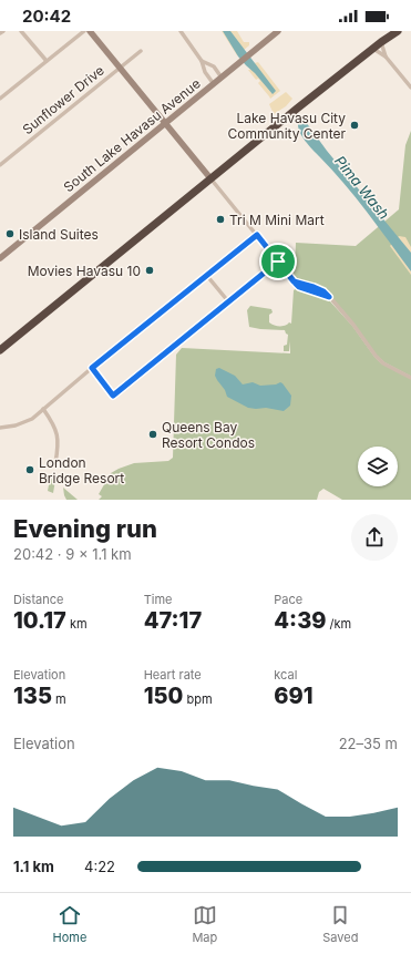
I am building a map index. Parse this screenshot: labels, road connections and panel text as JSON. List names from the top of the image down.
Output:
{
  "streets": {
    "main road": ["South Lake Havasu Avenue"],
    "street": ["Sunflower Drive"]
  },
  "water": ["Pima Wash"],
  "places": [
    "Lake Havasu City Community Center",
    "Tri M Mini Mart",
    "Island Suites",
    "Movies Havasu 10",
    "Queens Bay Resort Condos",
    "London Bridge Resort"
  ],
  "page": {
    "status": "20:42",
    "heading": ["Evening run", "20:42 · 9 × 1.1 km"],
    "stats": [
      ["Distance", "10.17 km"],
      ["Time", "47:17"],
      ["Pace", "4:39 /km"],
      ["Elevation", "135 m"],
      ["Heart rate", "150 bpm"],
      ["kcal", "691"]
    ],
    "chart": ["Elevation", "22–35 m"],
    "list": [
      {
        "name": "1.1 km",
        "note": "4:22"
      }
    ],
    "tabs": ["Home", "Map", "Saved"]
  }
}
